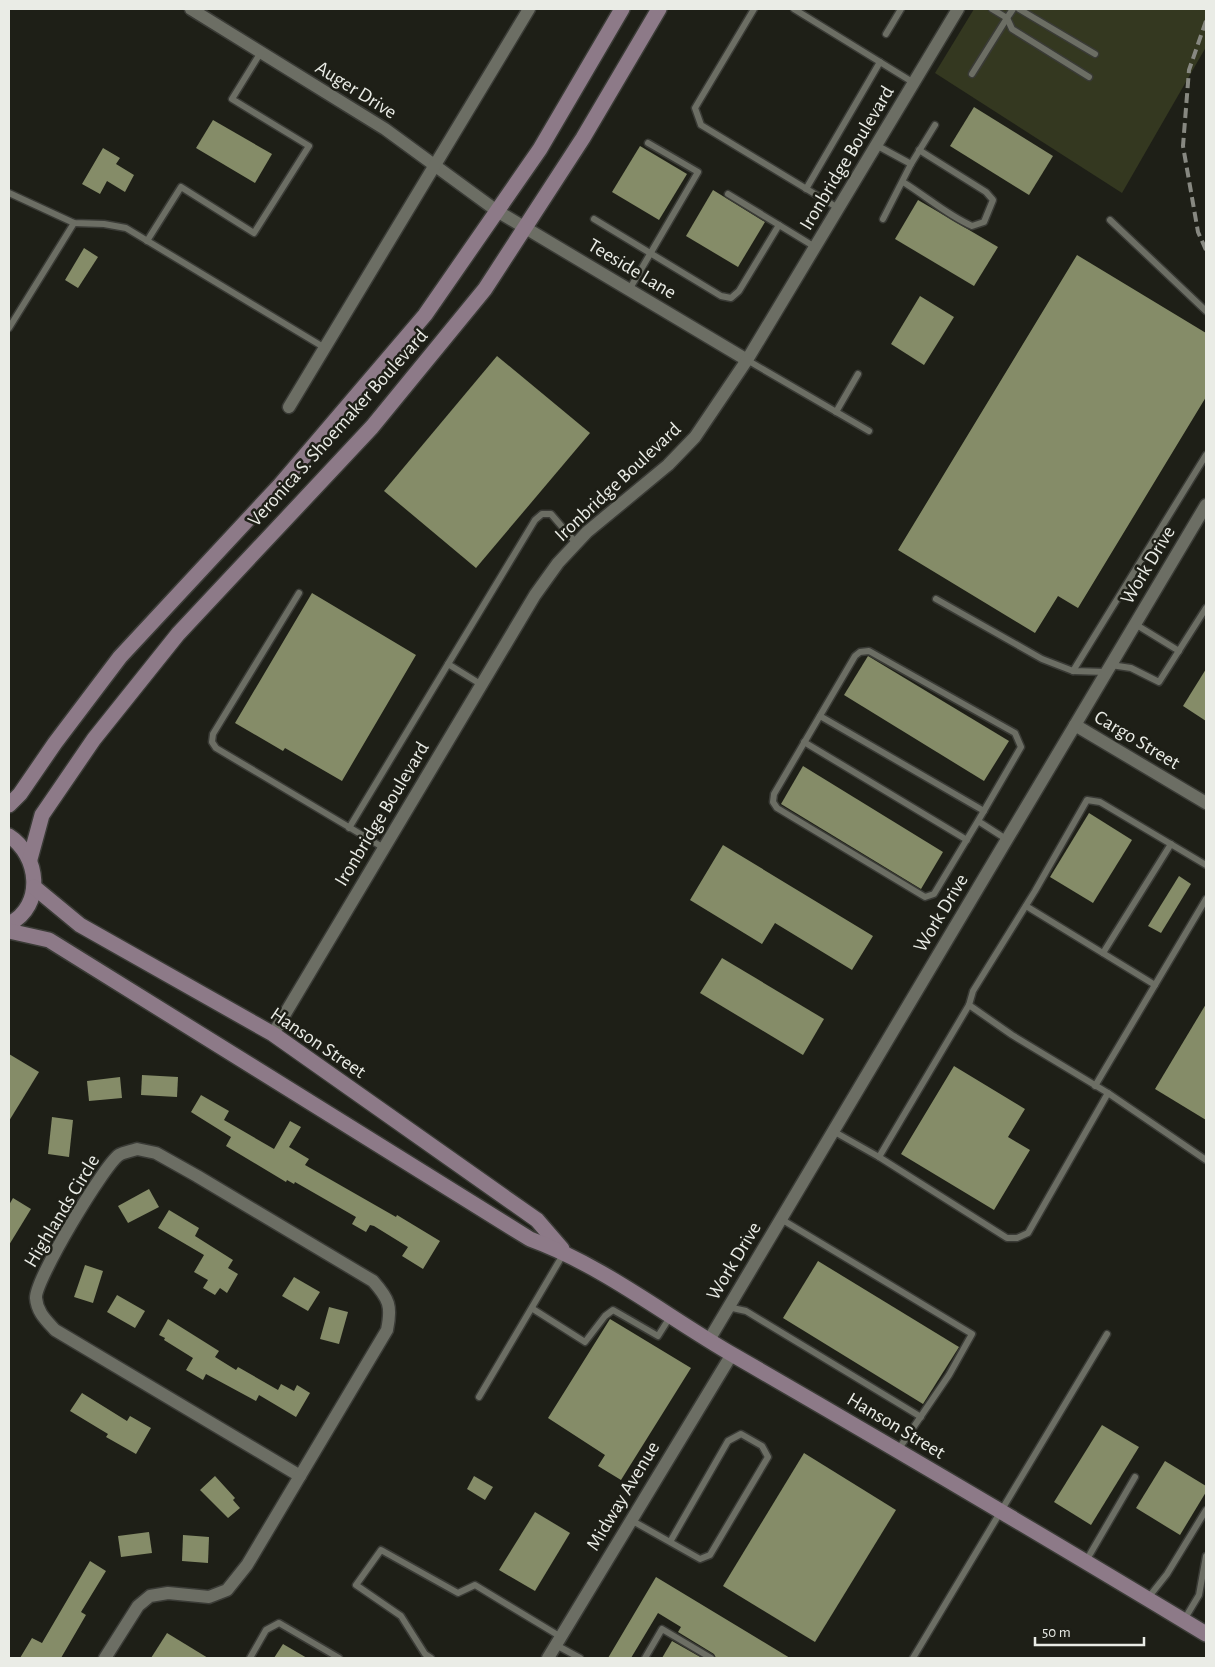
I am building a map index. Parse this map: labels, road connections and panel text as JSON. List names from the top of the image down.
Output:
{
  "streets": {
    "street": [
      "Auger Drive",
      "Ironbridge Boulevard",
      "Teeside Lane",
      "Veronica S. Shoemaker Boulevard",
      "Work Drive",
      "Cargo Street",
      "Hanson Street",
      "Highlands Circle",
      "Midway Avenue"
    ]
  },
  "crossings": [
    ["Auger Drive", "Teeside Lane"],
    ["Auger Drive", "Veronica S. Shoemaker Boulevard"],
    ["Ironbridge Boulevard", "Teeside Lane"],
    ["Ironbridge Boulevard", "Hanson Street"],
    ["Teeside Lane", "Veronica S. Shoemaker Boulevard"],
    ["Work Drive", "Cargo Street"],
    ["Work Drive", "Hanson Street"],
    ["Hanson Street", "Midway Avenue"]
  ],
  "scale_bar": "50 m"
}
